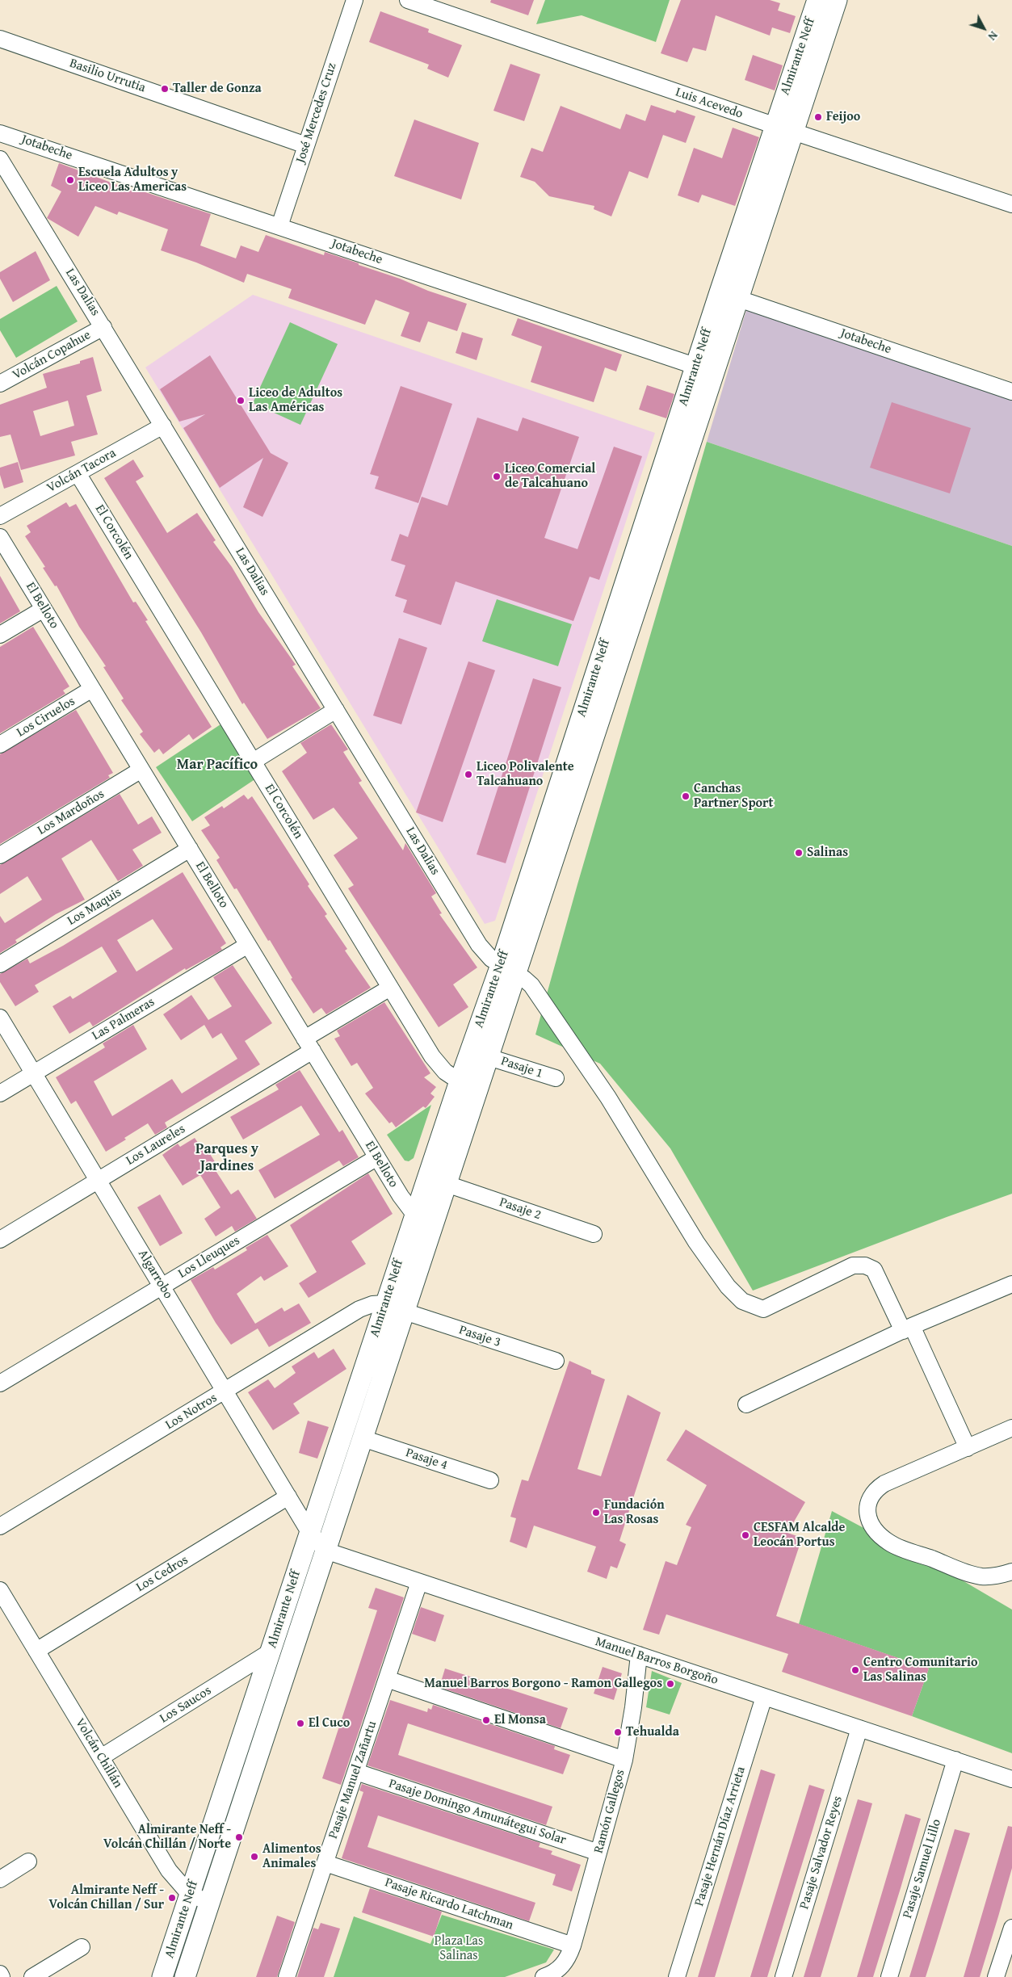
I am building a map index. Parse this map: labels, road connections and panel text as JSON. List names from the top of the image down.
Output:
{
  "streets": {
    "street": [
      "Almirante Neff",
      "Basilio Urrutia",
      "Luis Acevedo",
      "José Mercedes Cruz",
      "Jotabeche",
      "Las Dalias",
      "Volcán Copahue",
      "Volcán Tacora",
      "El Corcolén",
      "El Belloto",
      "Los Ciruelos",
      "Los Mardoños",
      "Los Maquis",
      "Las Palmeras",
      "Pasaje 1",
      "Los Laureles",
      "Pasaje 2",
      "Los Lleuques",
      "Algarrobo",
      "Pasaje 3",
      "Los Notros",
      "Pasaje 4",
      "Los Cedros",
      "Manuel Barros Borgoño",
      "Los Saucos",
      "Volcán Chillán",
      "Pasaje Manuel Zañartu",
      "Ramón Gallegos",
      "Pasaje Domingo Amunátegui Solar",
      "Pasaje Hernán Díaz Arrieta",
      "Pasaje Salvador Reyes",
      "Pasaje Samuel Lillo",
      "Pasaje Ricardo Latchman"
    ]
  },
  "crossings": [
    ["Almirante Neff", "Luis Acevedo"],
    ["Almirante Neff", "Jotabeche"],
    ["Almirante Neff", "Las Dalias"],
    ["Almirante Neff", "El Corcolén"],
    ["Almirante Neff", "El Belloto"],
    ["Almirante Neff", "Pasaje 1"],
    ["Almirante Neff", "Pasaje 2"],
    ["Almirante Neff", "Algarrobo"],
    ["Almirante Neff", "Pasaje 3"],
    ["Almirante Neff", "Los Notros"],
    ["Almirante Neff", "Pasaje 4"],
    ["Almirante Neff", "Manuel Barros Borgoño"],
    ["Almirante Neff", "Los Saucos"],
    ["Almirante Neff", "Volcán Chillán"],
    ["Basilio Urrutia", "José Mercedes Cruz"],
    ["José Mercedes Cruz", "Jotabeche"],
    ["Las Dalias", "Volcán Copahue"],
    ["Las Dalias", "Volcán Tacora"],
    ["Volcán Tacora", "El Corcolén"],
    ["El Corcolén", "Los Laureles"],
    ["El Belloto", "Los Ciruelos"],
    ["El Belloto", "Los Mardoños"],
    ["El Belloto", "Los Maquis"],
    ["El Belloto", "Las Palmeras"],
    ["El Belloto", "Los Laureles"],
    ["El Belloto", "Los Lleuques"],
    ["Las Palmeras", "Algarrobo"],
    ["Los Laureles", "Algarrobo"],
    ["Los Lleuques", "Algarrobo"],
    ["Algarrobo", "Los Notros"],
    ["Algarrobo", "Los Cedros"],
    ["Los Cedros", "Volcán Chillán"],
    ["Manuel Barros Borgoño", "Pasaje Manuel Zañartu"],
    ["Manuel Barros Borgoño", "Ramón Gallegos"],
    ["Manuel Barros Borgoño", "Pasaje Hernán Díaz Arrieta"],
    ["Manuel Barros Borgoño", "Pasaje Salvador Reyes"],
    ["Manuel Barros Borgoño", "Pasaje Samuel Lillo"],
    ["Los Saucos", "Volcán Chillán"],
    ["Pasaje Manuel Zañartu", "Pasaje Domingo Amunátegui Solar"],
    ["Pasaje Manuel Zañartu", "Pasaje Ricardo Latchman"],
    ["Ramón Gallegos", "Pasaje Domingo Amunátegui Solar"],
    ["Ramón Gallegos", "Pasaje Ricardo Latchman"]
  ],
  "districts": ["Mar Pacífico", "Parques y Jardines"],
  "parks": ["Plaza Las Salinas"],
  "places": [
    "Taller de Gonza",
    "Feijoo",
    "Escuela Adultos y Liceo Las Americas",
    "Liceo de Adultos Las Américas",
    "Liceo Comercial de Talcahuano",
    "Liceo Polivalente Talcahuano",
    "Canchas Partner Sport",
    "Salinas",
    "Fundación Las Rosas",
    "CESFAM Alcalde Leocán Portus",
    "Centro Comunitario Las Salinas",
    "Manuel Barros Borgono - Ramon Gallegos",
    "El Monsa",
    "El Cuco",
    "Tehualda",
    "Almirante Neff - Volcán Chillán / Norte",
    "Alimentos Animales",
    "Almirante Neff - Volcán Chillan / Sur"
  ],
  "north": "bottom right"
}
